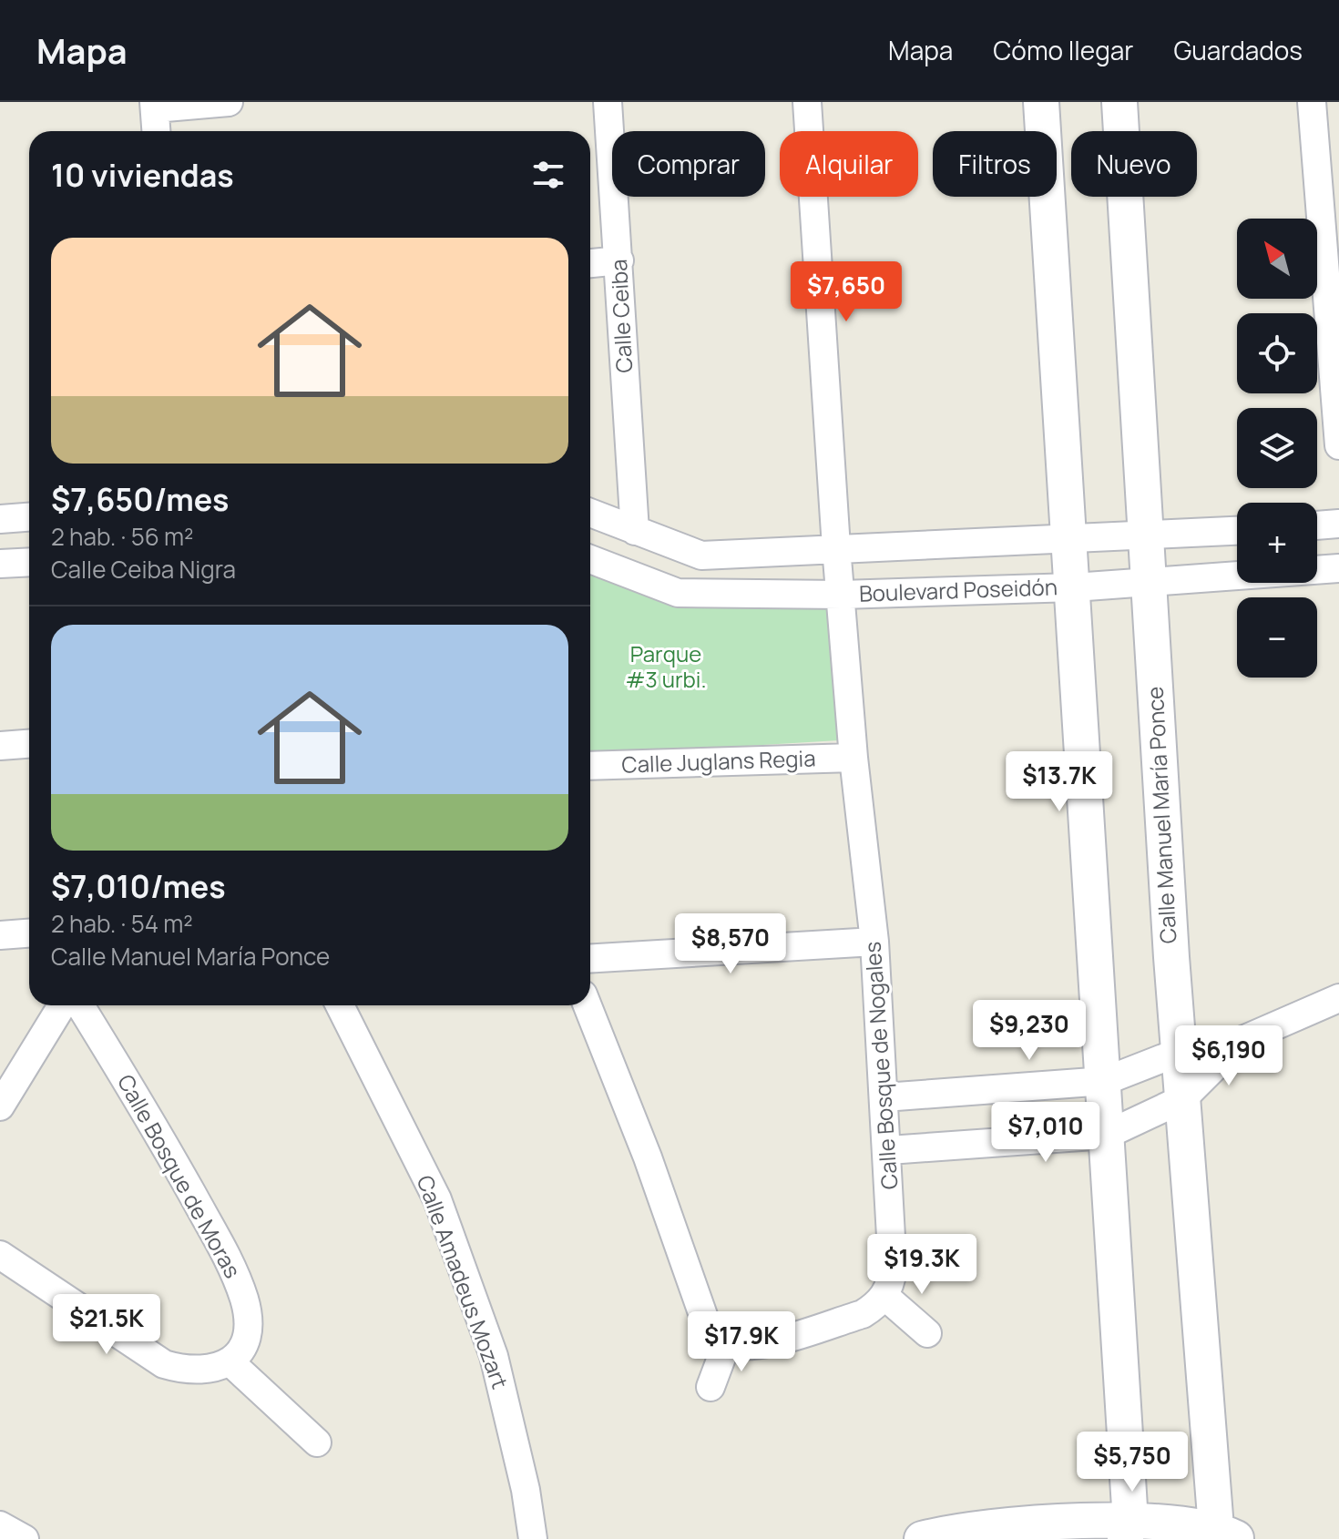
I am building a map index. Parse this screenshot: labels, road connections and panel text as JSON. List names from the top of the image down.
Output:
{
  "streets": {
    "street": [
      "Calle Ceiba",
      "Boulevard Poseidón",
      "Calle Juglans Regia",
      "Calle Manuel María Ponce",
      "Calle Bosque de Nogales",
      "Calle Bosque de Moras",
      "Calle Amadeus Mozart"
    ]
  },
  "crossings": [
    ["Boulevard Poseidón", "Calle Manuel María Ponce"],
    ["Boulevard Poseidón", "Calle Bosque de Nogales"],
    ["Calle Juglans Regia", "Calle Bosque de Nogales"]
  ],
  "parks": ["Parque #3 urbi."],
  "north": "top left",
  "page": {
    "header": "Mapa",
    "nav": ["Mapa", "Cómo llegar", "Guardados"],
    "chip": [
      "Comprar",
      "Alquilar",
      "Filtros",
      "Nuevo"
    ],
    "heading": "10 viviendas",
    "map_buttons": ["+", "−"],
    "list": [
      {
        "name": "$7,650/mes",
        "note": "2 hab. · 56 m² · Calle Ceiba Nigra"
      },
      {
        "name": "$7,010/mes",
        "note": "2 hab. · 54 m² · Calle Manuel María Ponce"
      }
    ],
    "price": [
      "$7,650",
      "$13.7K",
      "$8,570",
      "$9,230",
      "$6,190",
      "$7,010",
      "$19.3K",
      "$21.5K",
      "$17.9K",
      "$5,750"
    ]
  }
}
